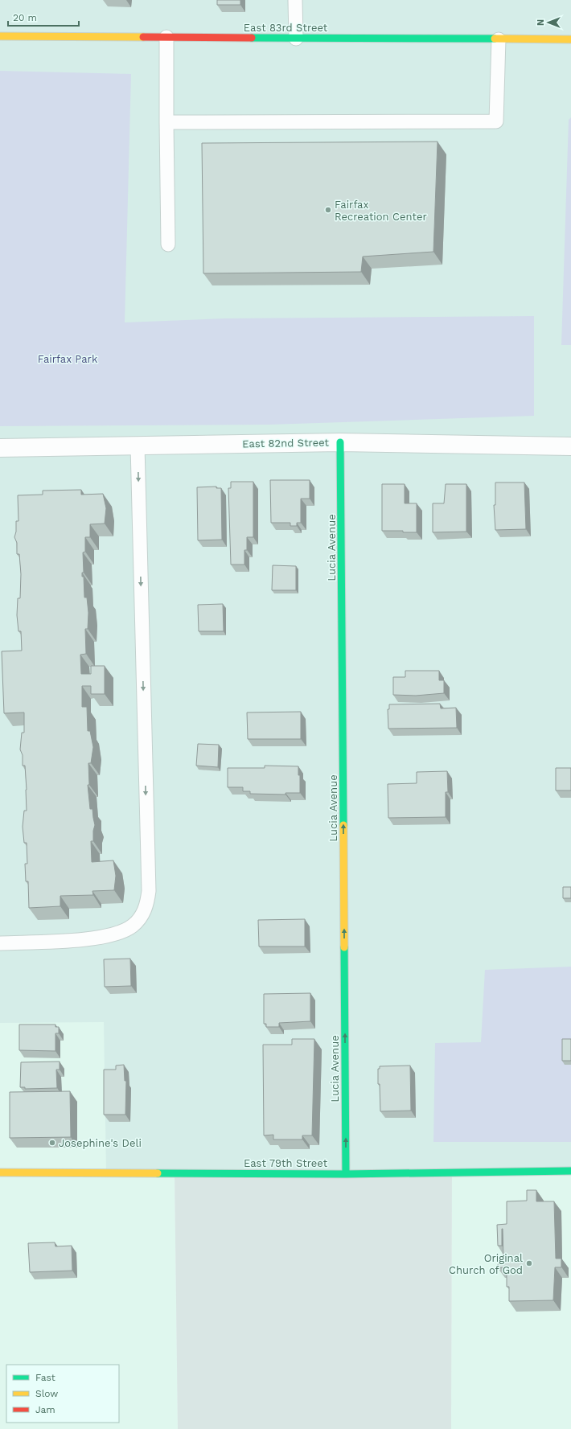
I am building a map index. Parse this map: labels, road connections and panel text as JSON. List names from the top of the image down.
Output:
{
  "streets": {
    "street": [
      "East 83rd Street",
      "East 82nd Street",
      "Lucia Avenue",
      "East 79th Street"
    ]
  },
  "crossings": [
    ["East 82nd Street", "Lucia Avenue"],
    ["Lucia Avenue", "East 79th Street"]
  ],
  "one_way": ["Lucia Avenue"],
  "parks": ["Fairfax Park"],
  "places": ["Fairfax Recreation Center", "Josephine's Deli", "Original Church of God"],
  "legend": ["Fast", "Slow", "Jam"],
  "scale_bar": "20 m",
  "north": "left"
}
